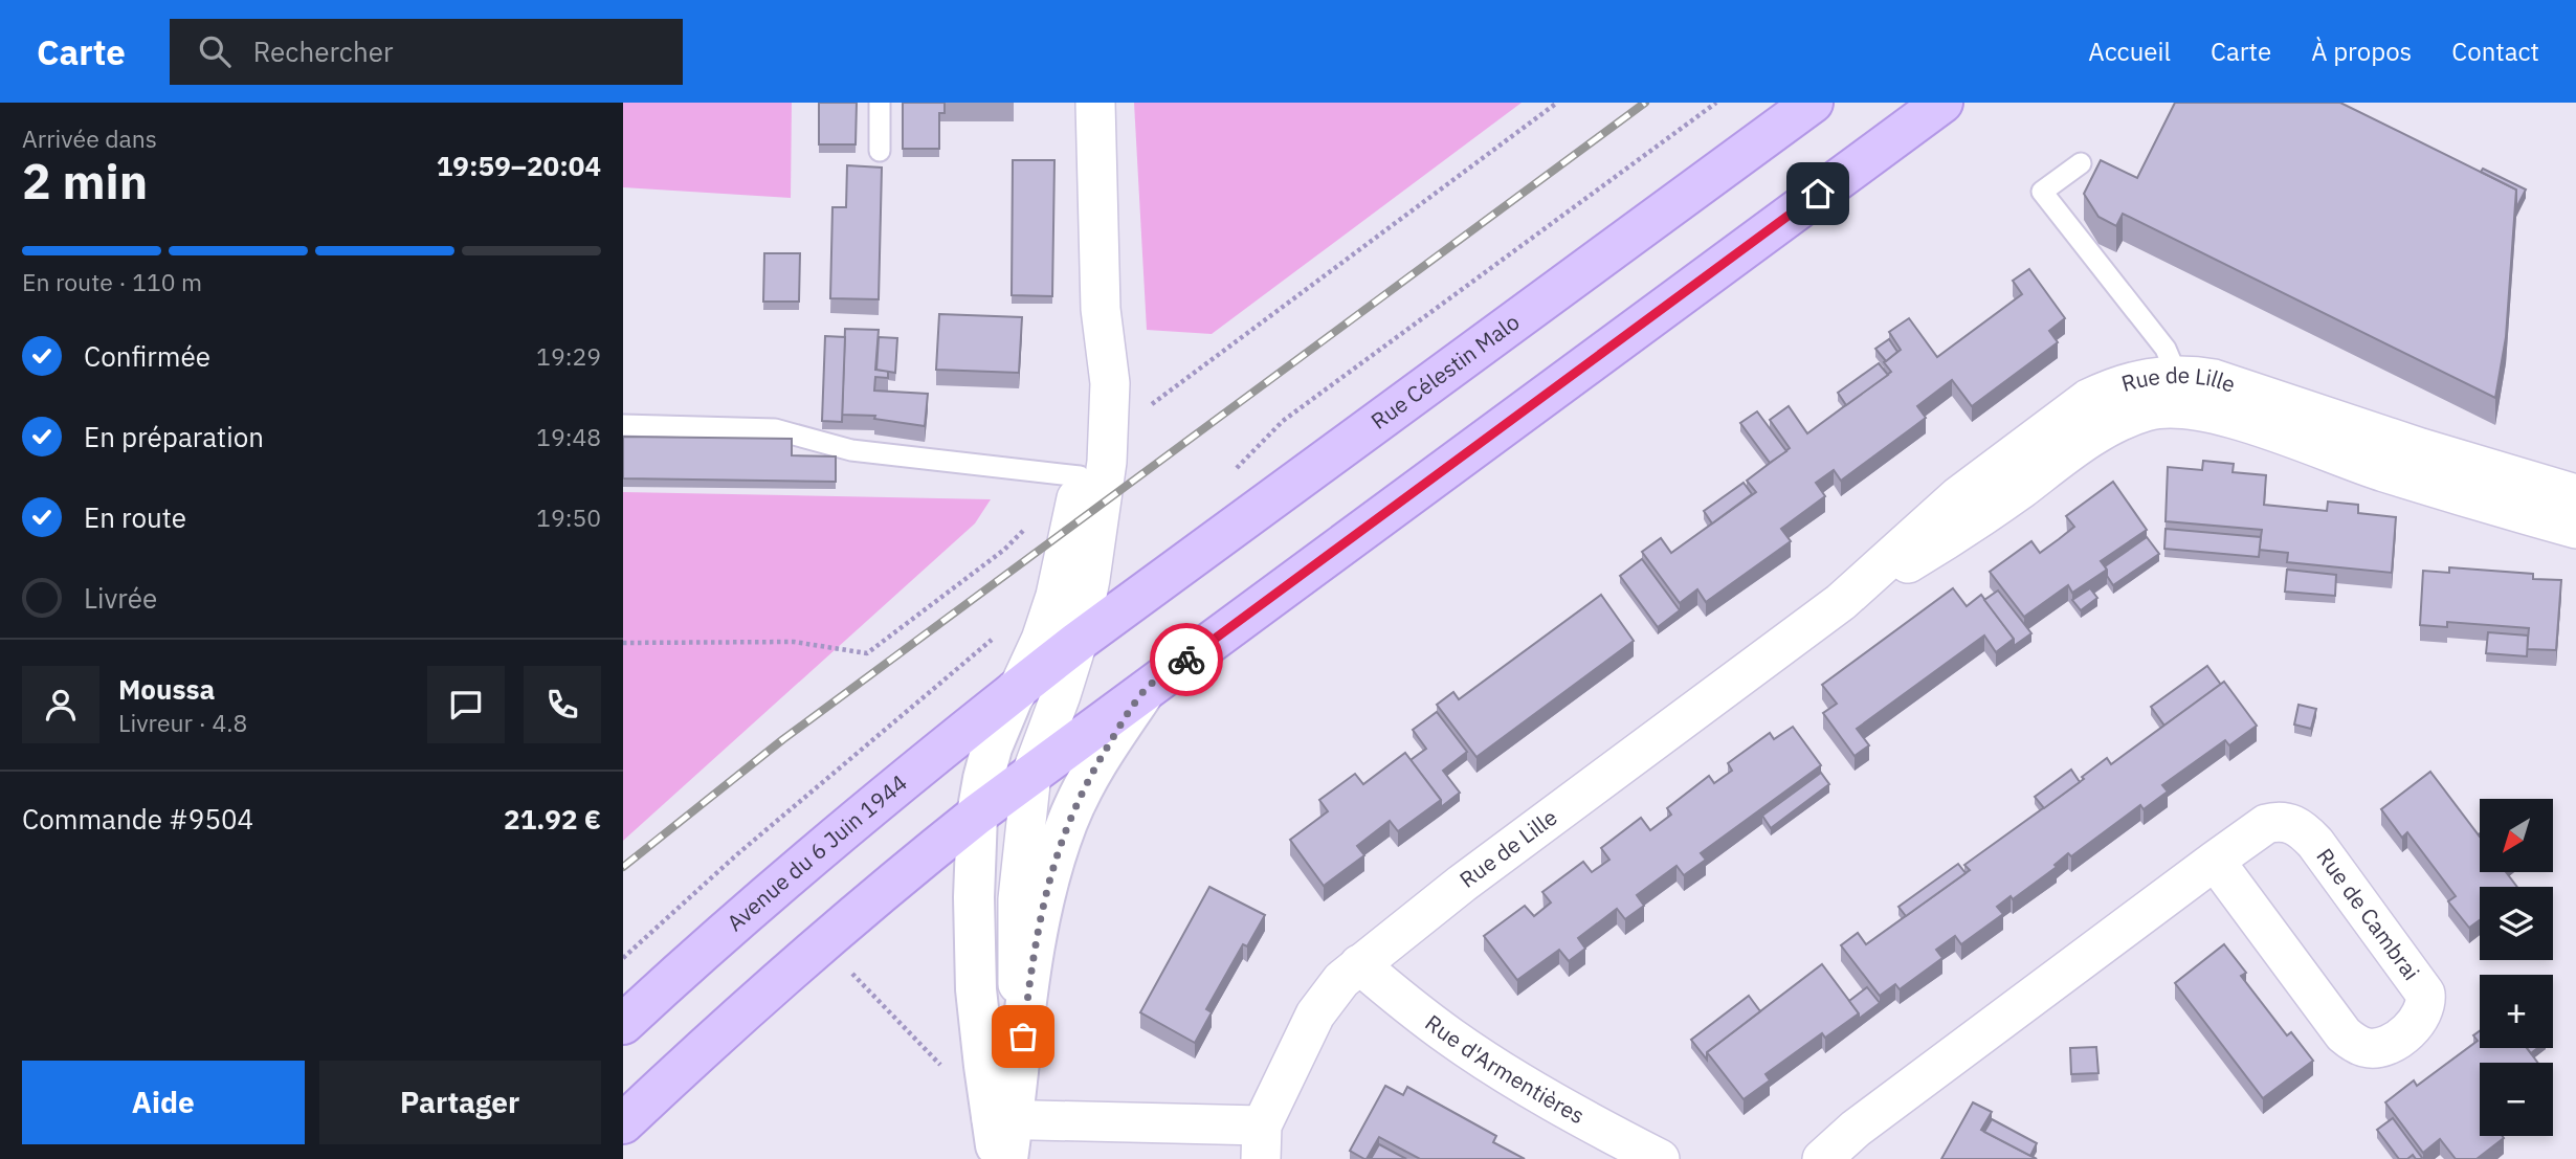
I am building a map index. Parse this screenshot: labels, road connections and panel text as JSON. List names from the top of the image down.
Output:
{
  "streets": {
    "main road": ["Rue Célestin Malo", "Avenue du 6 Juin 1944"],
    "street": ["Rue de Lille", "Rue de Cambrai", "Rue d'Armentières"]
  },
  "crossings": [
    ["Rue Célestin Malo", "Avenue du 6 Juin 1944"],
    ["Rue de Lille", "Rue d'Armentières"]
  ],
  "north": "bottom left",
  "page": {
    "header": "Carte",
    "search": "Rechercher",
    "nav": [
      "Accueil",
      "Carte",
      "À propos",
      "Contact"
    ],
    "heading": ["2 min", "Arrivée dans", "19:59–20:04"],
    "panel": [
      "Moussa",
      "Livreur · 4.8",
      "Commande #9504",
      "21.92 €"
    ],
    "bar": "En route · 110 m",
    "list": [
      ["Confirmée", "19:29"],
      ["En préparation", "19:48"],
      ["En route", "19:50"],
      "Livrée"
    ],
    "map_buttons": ["+", "−"],
    "buttons": ["Aide", "Partager"]
  }
}
